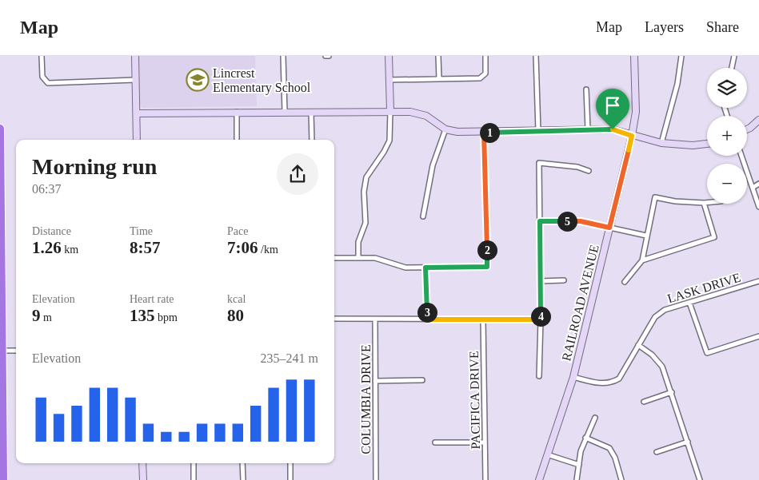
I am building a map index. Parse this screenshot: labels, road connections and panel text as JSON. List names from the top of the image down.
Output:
{
  "streets": {
    "street": [
      "LASK DRIVE",
      "RAILROAD AVENUE",
      "COLUMBIA DRIVE",
      "PACIFICA DRIVE"
    ]
  },
  "crossings": [
    ["LASK DRIVE", "RAILROAD AVENUE"]
  ],
  "places": {
    "school or university": ["Lincrest Elementary School"]
  },
  "page": {
    "header": "Map",
    "nav": ["Map", "Layers", "Share"],
    "map_buttons": ["+", "−"],
    "pins": [
      "1",
      "5",
      "2",
      "3",
      "4"
    ],
    "heading": ["Morning run", "06:37"],
    "stats": [
      ["Distance", "1.26 km"],
      ["Time", "8:57"],
      ["Pace", "7:06 /km"],
      ["Elevation", "9 m"],
      ["Heart rate", "135 bpm"],
      ["kcal", "80"]
    ],
    "chart": ["Elevation", "235–241 m"]
  }
}
